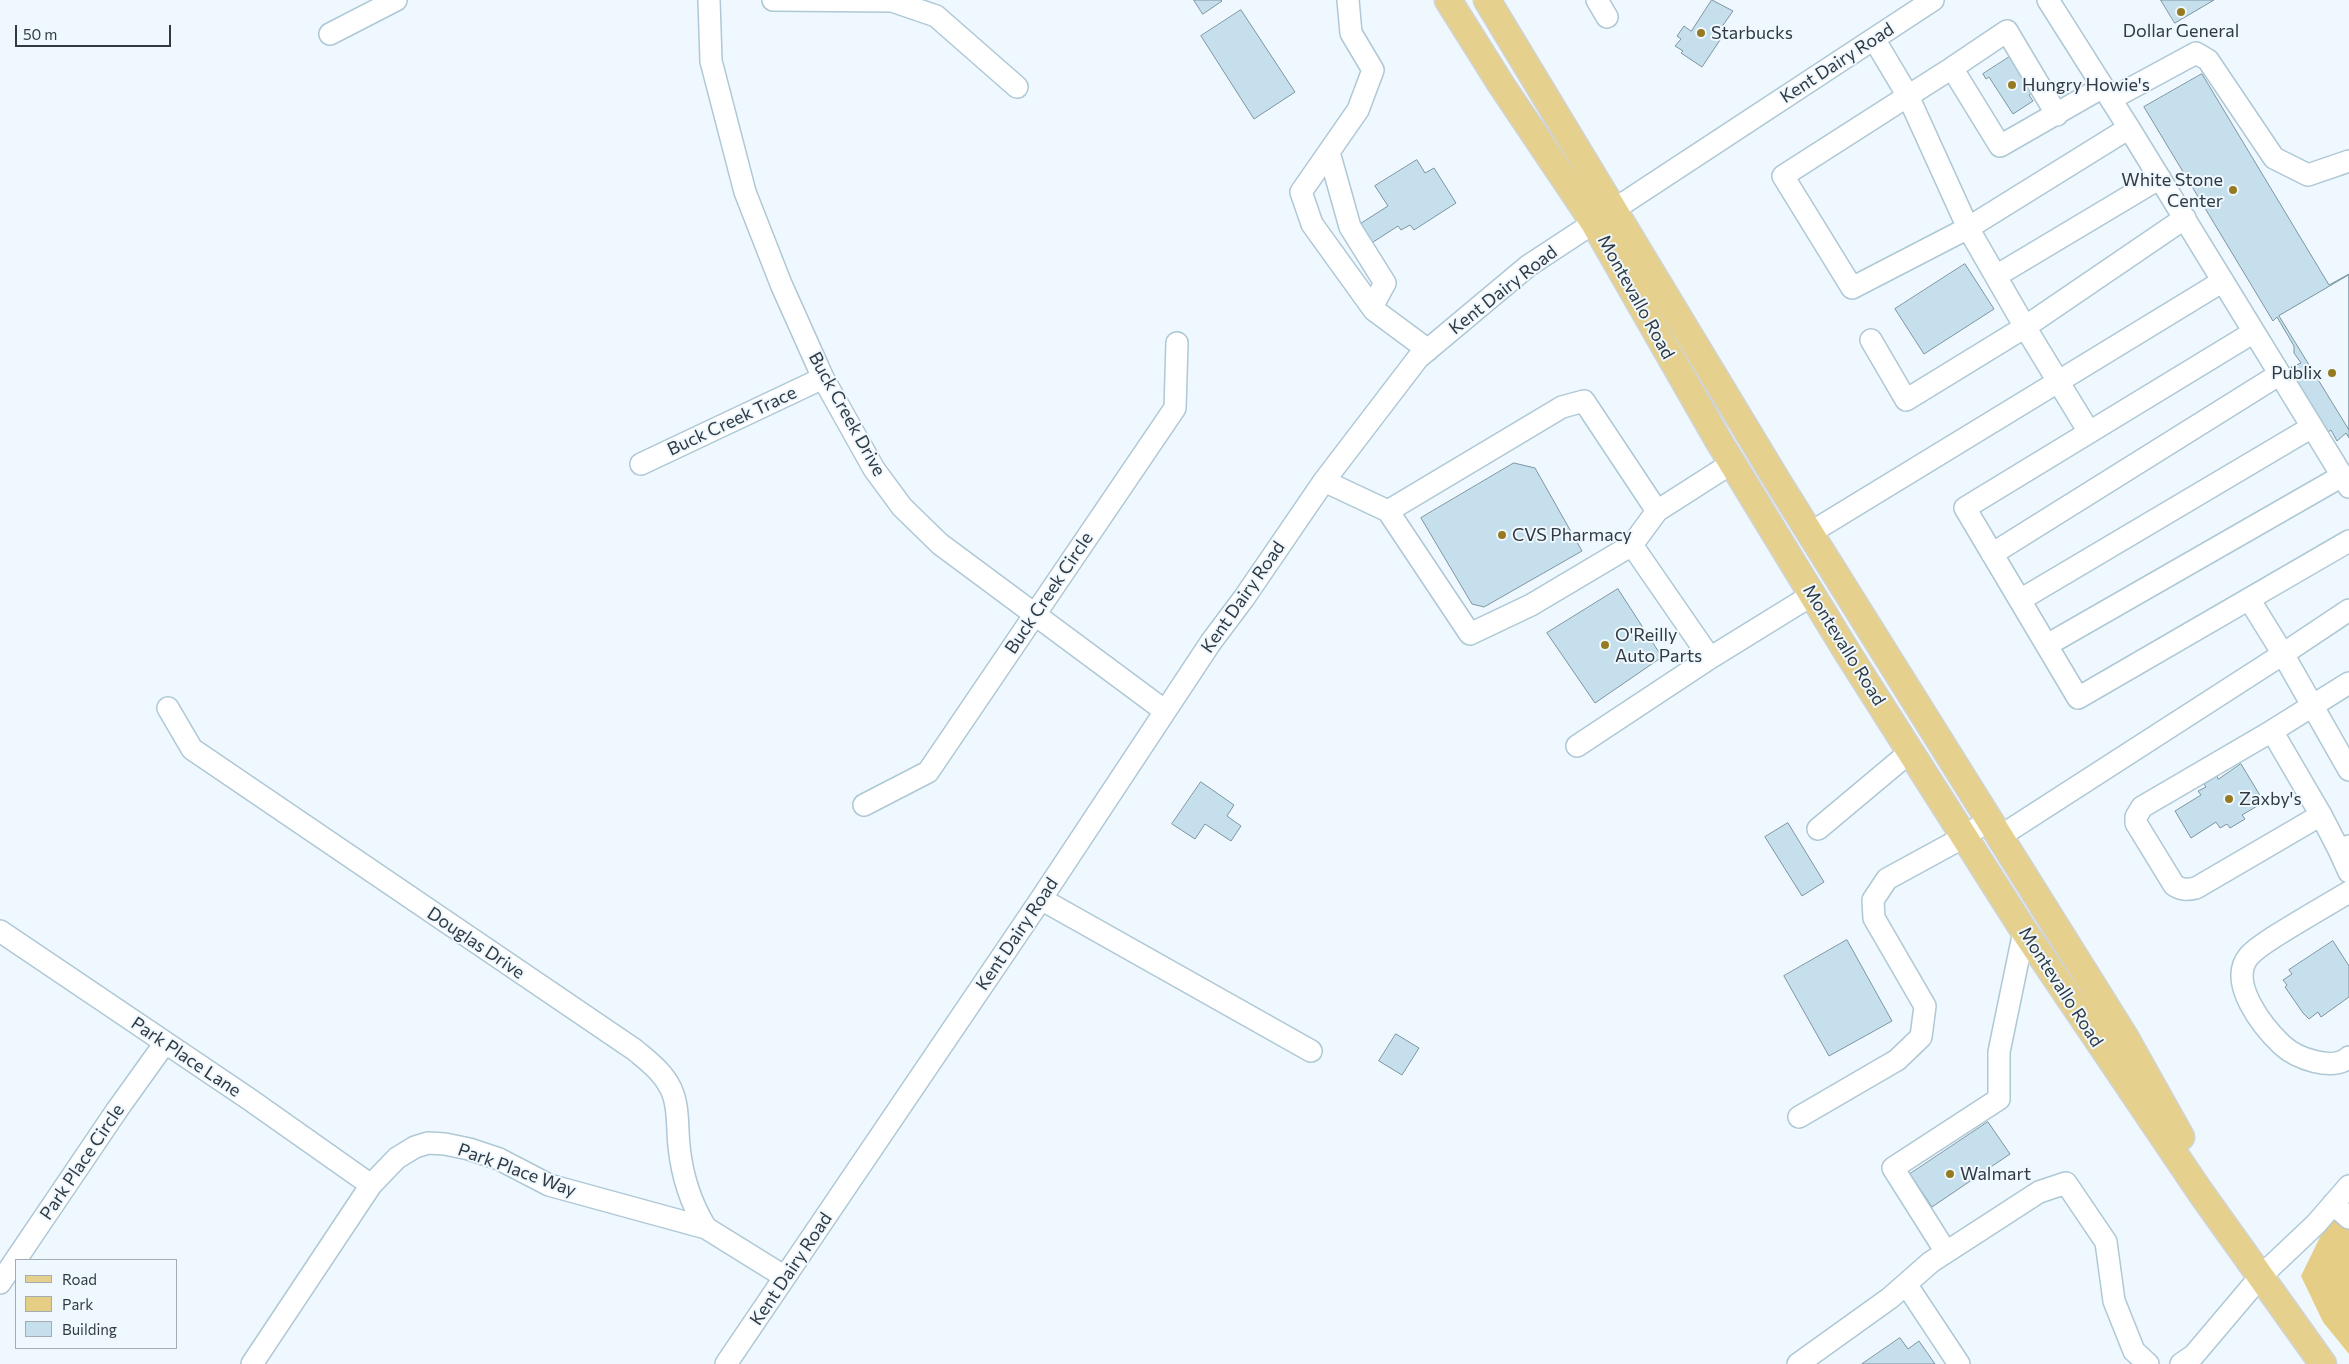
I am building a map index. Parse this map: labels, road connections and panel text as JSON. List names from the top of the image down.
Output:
{
  "streets": {
    "main road": ["Montevallo Road"],
    "street": [
      "Kent Dairy Road",
      "Buck Creek Drive",
      "Buck Creek Trace",
      "Buck Creek Circle",
      "Douglas Drive",
      "Park Place Lane",
      "Park Place Circle",
      "Park Place Way"
    ]
  },
  "crossings": [
    ["Kent Dairy Road", "Montevallo Road"],
    ["Kent Dairy Road", "Buck Creek Drive"],
    ["Kent Dairy Road", "Park Place Way"],
    ["Buck Creek Drive", "Buck Creek Trace"],
    ["Buck Creek Drive", "Buck Creek Circle"],
    ["Douglas Drive", "Park Place Way"],
    ["Park Place Lane", "Park Place Circle"],
    ["Park Place Lane", "Park Place Way"]
  ],
  "places": [
    "Dollar General",
    "Starbucks",
    "Hungry Howie's",
    "White Stone Center",
    "Publix",
    "CVS Pharmacy",
    "O'Reilly Auto Parts",
    "Zaxby's",
    "Walmart"
  ],
  "legend": ["Road", "Park", "Building"],
  "scale_bar": "50 m"
}
